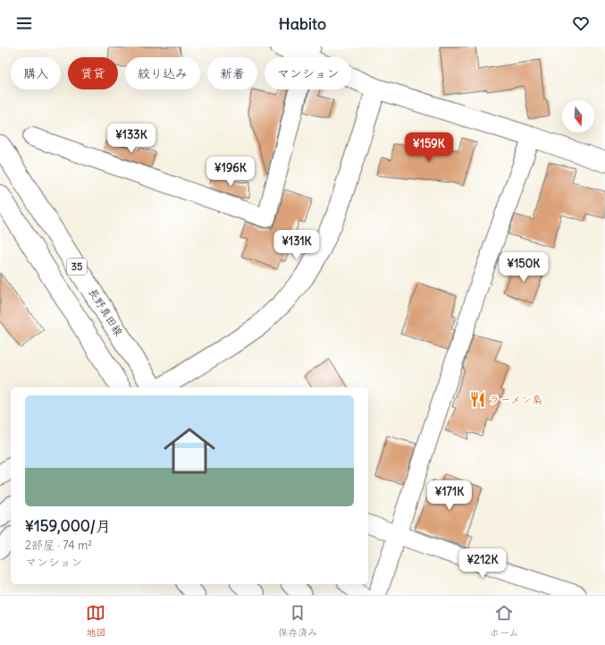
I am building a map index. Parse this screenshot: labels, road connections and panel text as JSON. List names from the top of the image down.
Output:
{
  "streets": {
    "main road": ["35", "長野真田線"]
  },
  "places": {
    "restaurant": ["ラーメン梟"]
  },
  "north": "bottom",
  "page": {
    "header": "Habito",
    "chip": [
      "購入",
      "賃貸",
      "絞り込み",
      "新着",
      "マンション"
    ],
    "price": [
      "¥133K",
      "¥159K",
      "¥196K",
      "¥131K",
      "¥150K",
      "¥171K",
      "¥212K"
    ],
    "list": [
      {
        "name": "¥159,000/月",
        "note": "2部屋 · 74 m² · マンション"
      }
    ],
    "tabs": ["地図", "保存済み", "ホーム"]
  }
}
